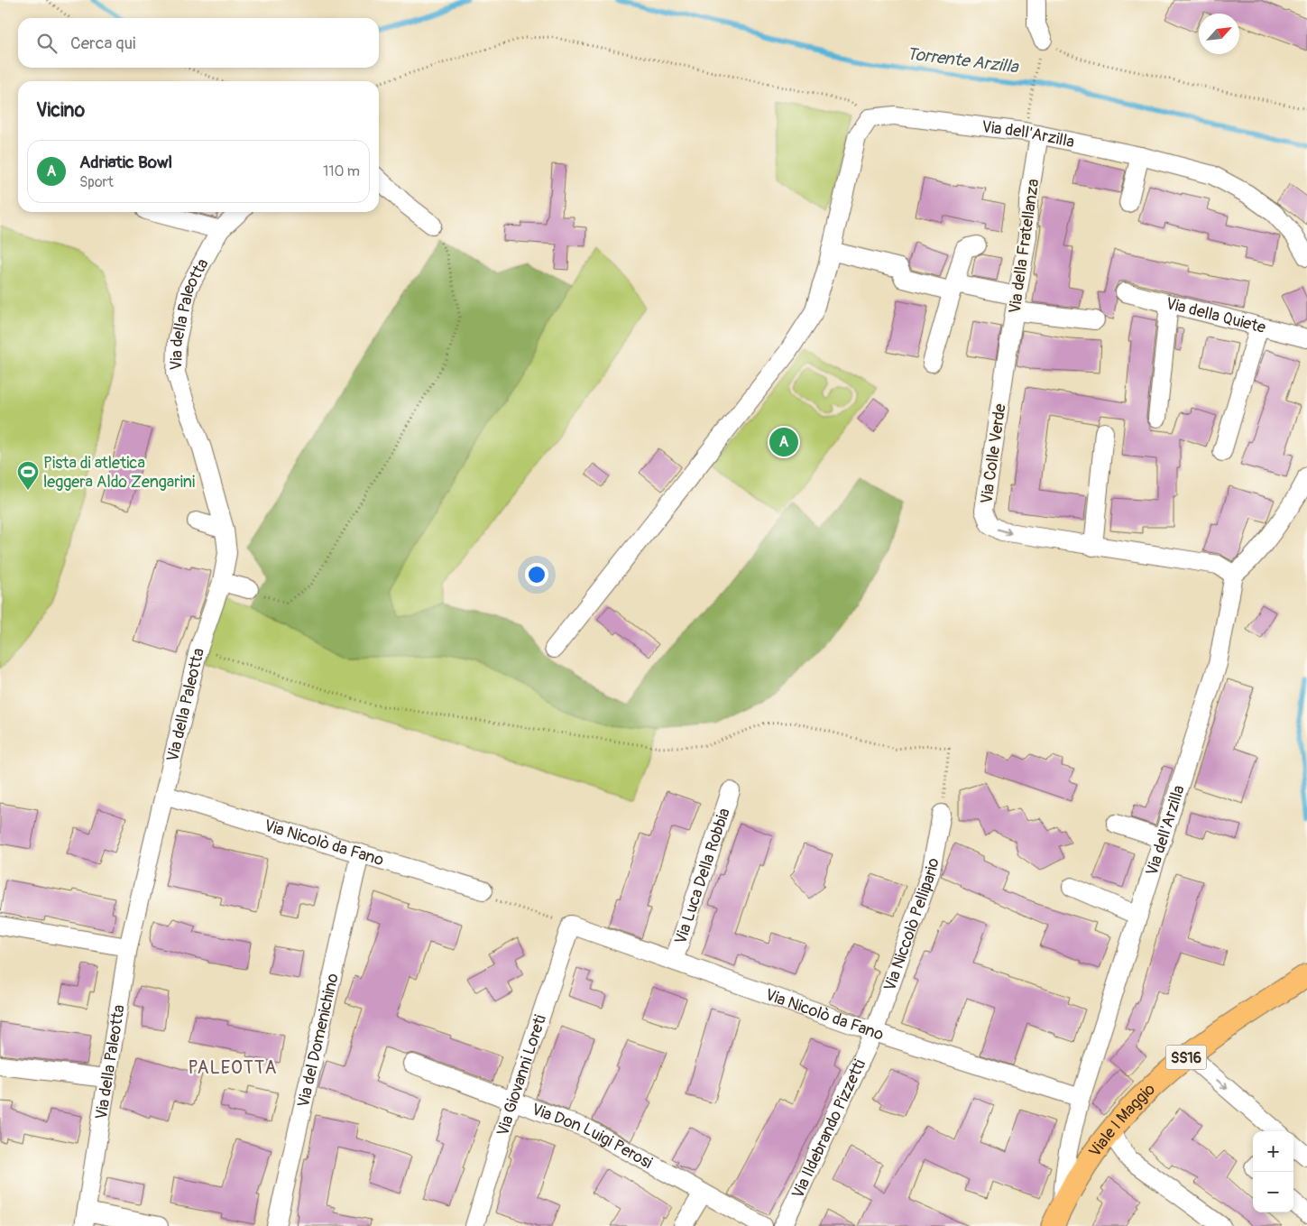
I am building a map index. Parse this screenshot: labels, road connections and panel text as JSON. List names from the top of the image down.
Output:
{
  "streets": {
    "main road": ["SS16", "Viale I Maggio"],
    "street": [
      "Via dell'Arzilla",
      "Via della Fratellanza",
      "Via della Paleotta",
      "Via della Quiete",
      "Via Colle Verde",
      "Via Nicolò da Fano",
      "Via Luca Della Robbia",
      "Via Niccolò Pellipario",
      "Via del Domenichino",
      "Via Giovanni Loreti",
      "Via Ildebrando Pizzetti",
      "Via Don Luigi Perosi"
    ]
  },
  "crossings": [
    ["Via dell'Arzilla", "Via della Fratellanza"],
    ["Via dell'Arzilla", "Via Colle Verde"],
    ["Via dell'Arzilla", "Via Nicolò da Fano"],
    ["Via dell'Arzilla", "Viale I Maggio"],
    ["Via della Fratellanza", "Via Colle Verde"],
    ["Via della Paleotta", "Via Nicolò da Fano"],
    ["Via Nicolò da Fano", "Via Luca Della Robbia"],
    ["Via Nicolò da Fano", "Via Niccolò Pellipario"],
    ["Via Nicolò da Fano", "Via del Domenichino"],
    ["Via Nicolò da Fano", "Via Giovanni Loreti"],
    ["Via Nicolò da Fano", "Via Ildebrando Pizzetti"],
    ["Via Niccolò Pellipario", "Via Ildebrando Pizzetti"],
    ["Via Giovanni Loreti", "Via Don Luigi Perosi"]
  ],
  "districts": ["PALEOTTA"],
  "water": ["Torrente Arzilla"],
  "places": {
    "sports": ["Pista di atletica leggera Aldo Zengarini"]
  },
  "north": "top right",
  "page": {
    "search": "Cerca qui",
    "heading": "Vicino",
    "list": [
      {
        "mark": "A",
        "name": "Adriatic Bowl",
        "note": "Sport",
        "value": "110 m"
      }
    ],
    "pins": "A",
    "map_buttons": ["+", "−"]
  }
}
